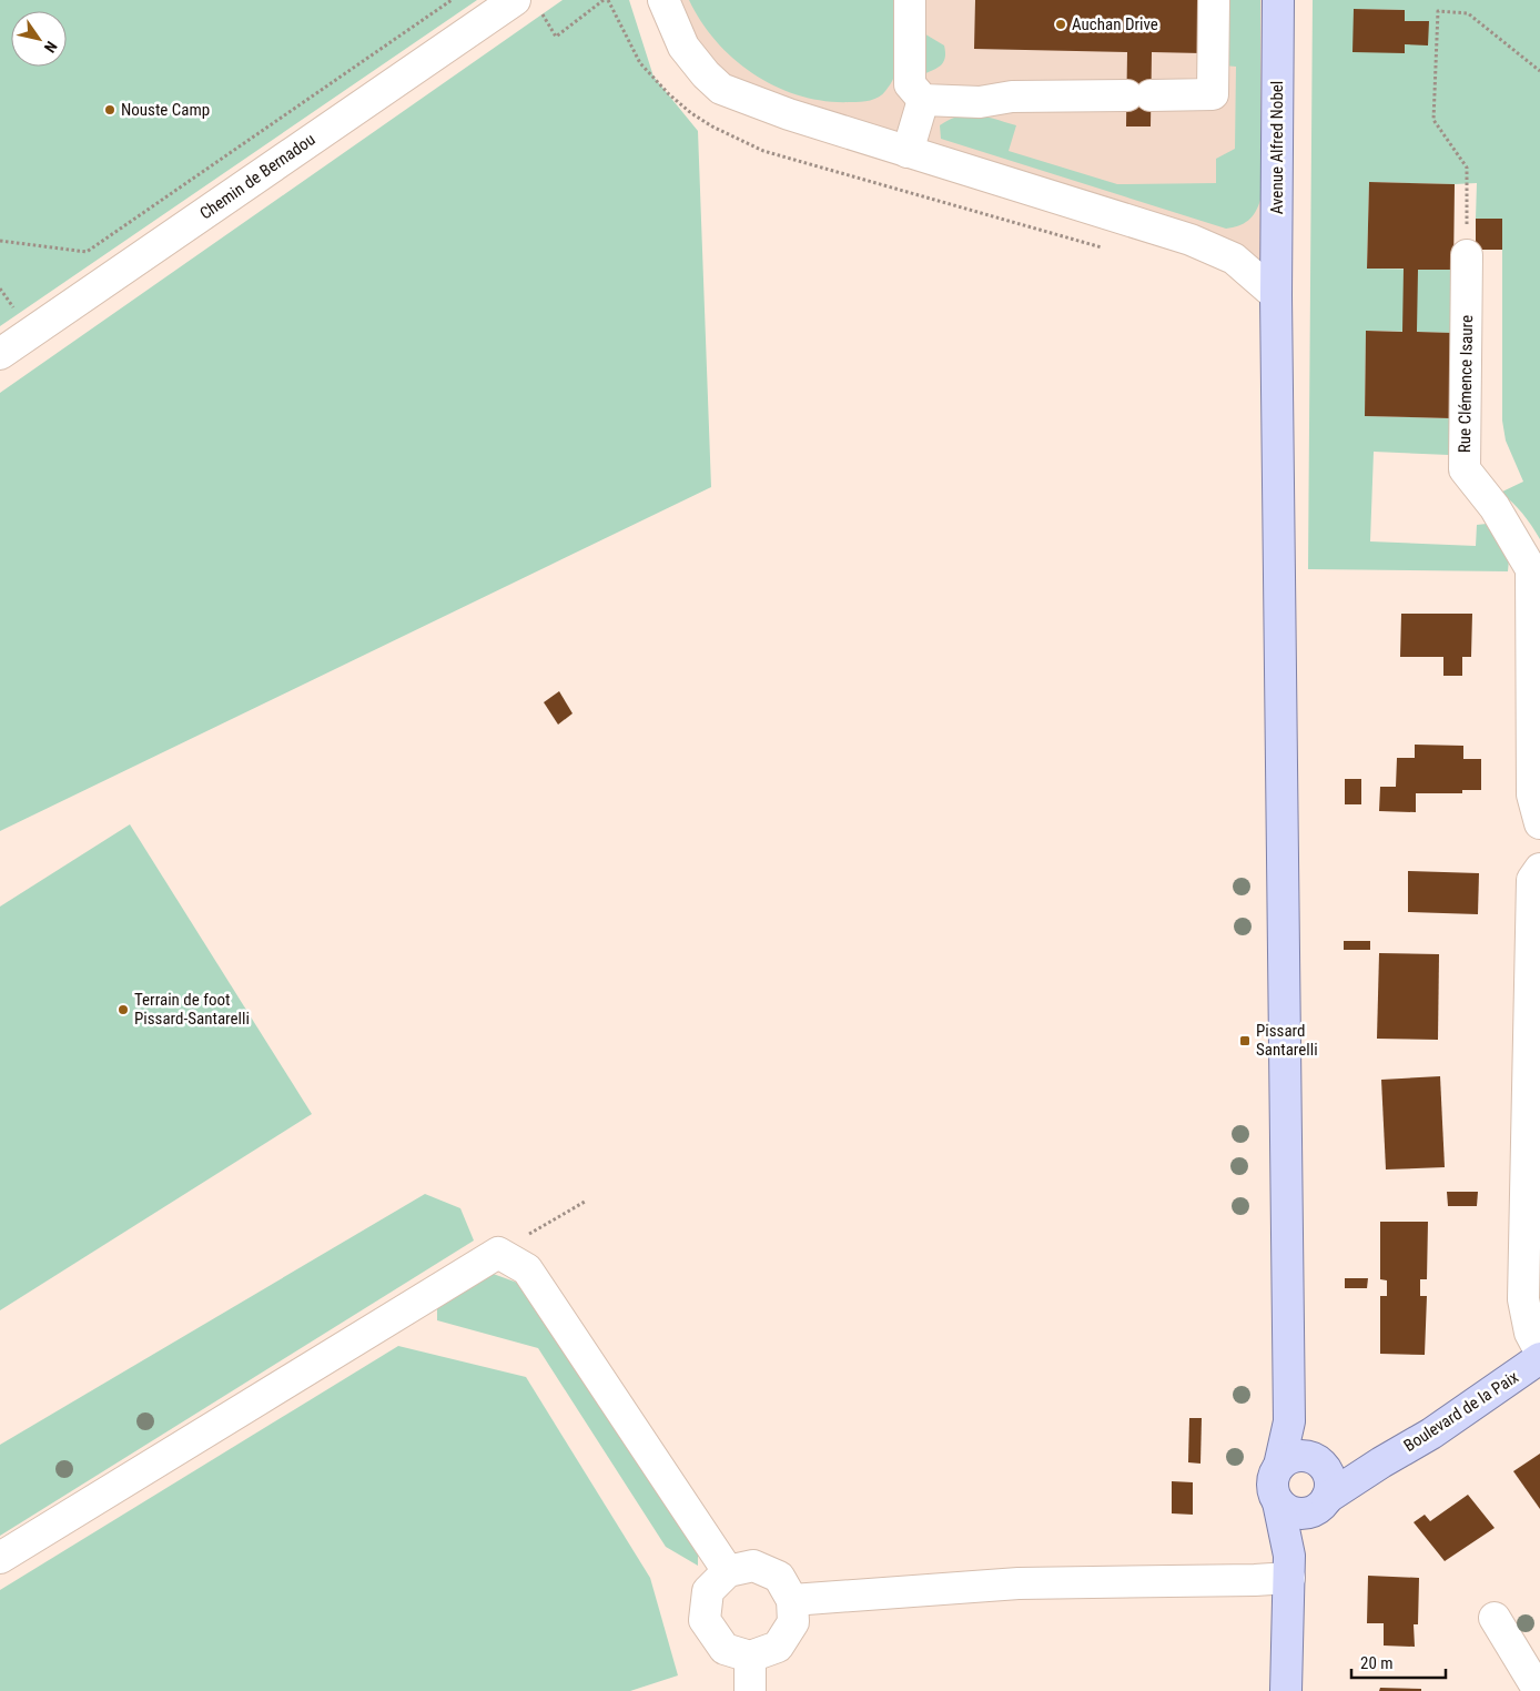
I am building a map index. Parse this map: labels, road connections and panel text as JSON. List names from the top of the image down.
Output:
{
  "streets": {
    "main road": ["Avenue Alfred Nobel", "Boulevard de la Paix"],
    "street": ["Chemin de Bernadou", "Rue Clémence Isaure"]
  },
  "crossings": [
    ["Avenue Alfred Nobel", "Boulevard de la Paix"]
  ],
  "places": {
    "other": ["Auchan Drive", "Nouste Camp", "Terrain de foot Pissard-Santarelli"],
    "transit": ["Pissard Santarelli"]
  },
  "scale_bar": "20 m",
  "north": "bottom right"
}
